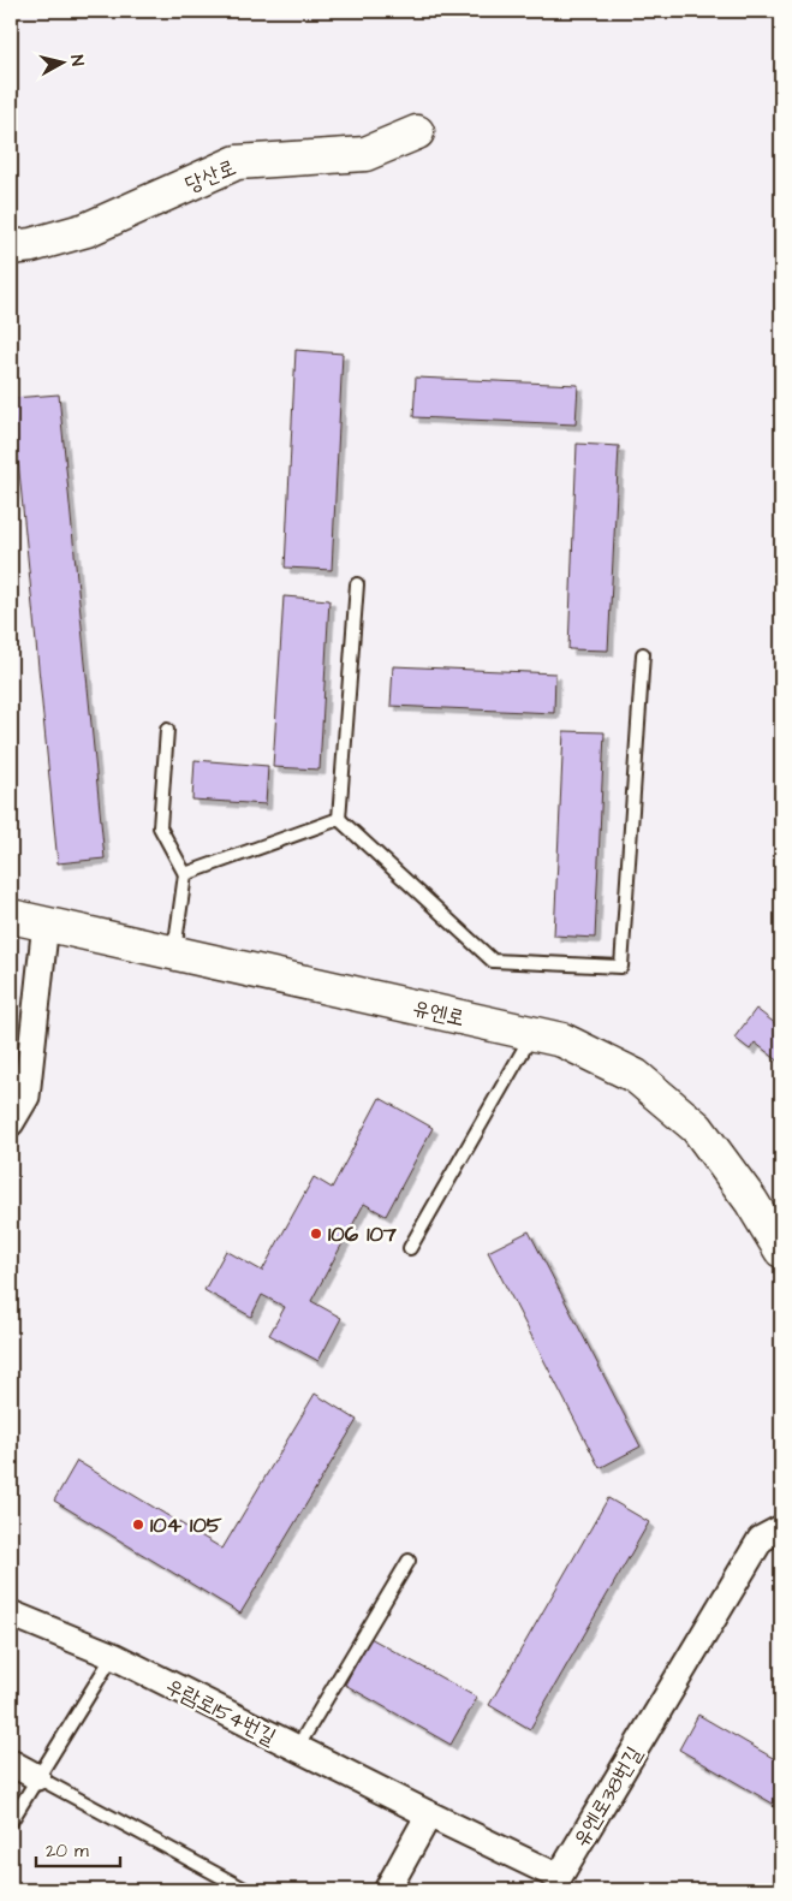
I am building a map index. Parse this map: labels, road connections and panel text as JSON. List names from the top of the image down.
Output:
{
  "streets": {
    "main road": ["당산로", "유엔로"],
    "street": ["우람로154번길", "유엔로38번길"]
  },
  "crossings": [
    ["우람로154번길", "유엔로38번길"]
  ],
  "places": ["106 107", "104 105"],
  "scale_bar": "20 m",
  "north": "right"
}
